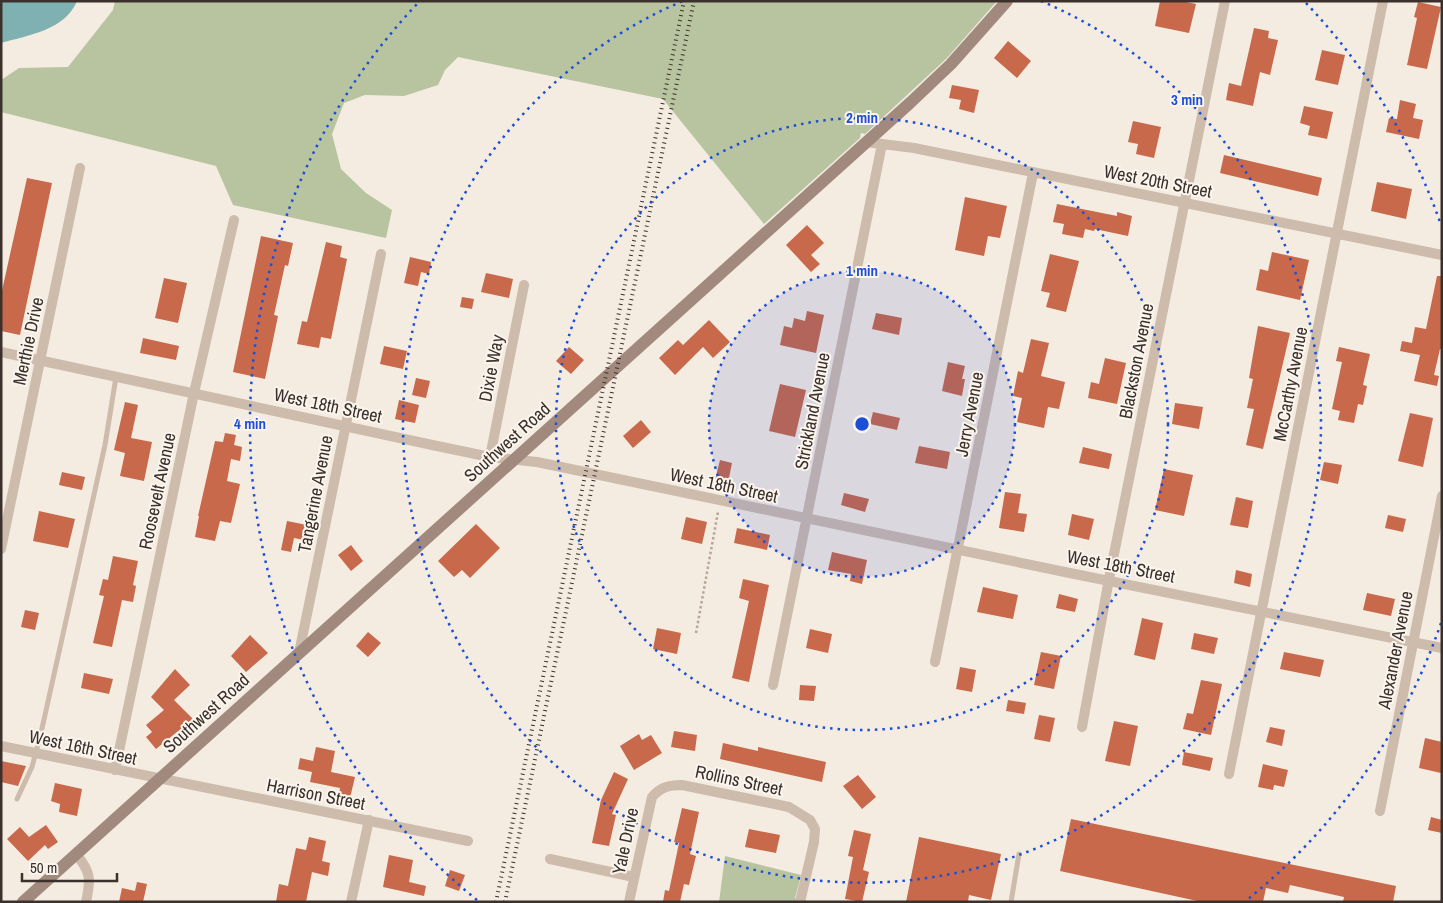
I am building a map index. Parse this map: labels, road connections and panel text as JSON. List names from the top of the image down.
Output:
{
  "streets": {
    "street": [
      "West 20th Street",
      "Merthie Drive",
      "Blackston Avenue",
      "Dixie Way",
      "McCarthy Avenue",
      "West 18th Street",
      "Strickland Avenue",
      "Jerry Avenue",
      "Southwest Road",
      "Roosevelt Avenue",
      "Tangerine Avenue",
      "Alexander Avenue",
      "West 16th Street",
      "Rollins Street",
      "Harrison Street",
      "Yale Drive"
    ]
  },
  "crossings": [
    ["West 20th Street", "Blackston Avenue"],
    ["West 20th Street", "McCarthy Avenue"],
    ["West 20th Street", "Strickland Avenue"],
    ["West 20th Street", "Jerry Avenue"],
    ["West 20th Street", "Southwest Road"],
    ["Merthie Drive", "West 18th Street"],
    ["Blackston Avenue", "West 18th Street"],
    ["Dixie Way", "West 18th Street"],
    ["McCarthy Avenue", "West 18th Street"],
    ["West 18th Street", "Strickland Avenue"],
    ["West 18th Street", "Jerry Avenue"],
    ["West 18th Street", "Southwest Road"],
    ["West 18th Street", "Roosevelt Avenue"],
    ["West 18th Street", "Tangerine Avenue"],
    ["West 18th Street", "Alexander Avenue"],
    ["Southwest Road", "Tangerine Avenue"],
    ["Southwest Road", "West 16th Street"],
    ["Southwest Road", "Harrison Street"],
    ["Roosevelt Avenue", "West 16th Street"],
    ["West 16th Street", "Harrison Street"],
    ["Rollins Street", "Yale Drive"]
  ],
  "scale_bar": "50 m",
  "rings": [
    "3 min",
    "2 min",
    "1 min",
    "4 min"
  ]
}
